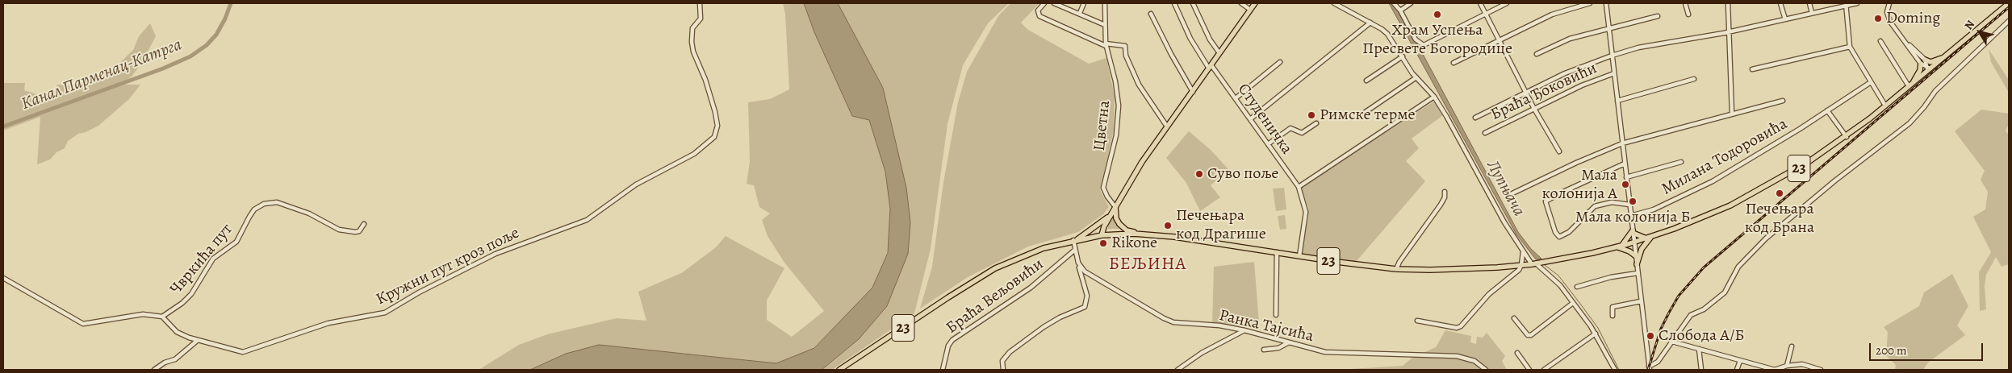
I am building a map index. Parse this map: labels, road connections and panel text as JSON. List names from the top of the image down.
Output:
{
  "streets": {
    "main road": ["23"],
    "street": [
      "Браћа Ђоковићи",
      "Студеничка",
      "Цветна",
      "Милана Тодоровића",
      "Чвркића пут",
      "Кружни пут кроз поље",
      "Браћа Вељовићи",
      "Ранка Тајсића"
    ]
  },
  "crossings": [
    ["Студеничка", "23"],
    ["Чвркића пут", "Кружни пут кроз поље"]
  ],
  "districts": ["БЕЉИНА"],
  "water": ["Канал Парменац-Катрга", "Лупњача"],
  "places": [
    "Храм Успења Пресвете Богородице",
    "Doming",
    "Римске терме",
    "Суво поље",
    "Мала колонија А",
    "Печењара код Брана",
    "Мала колонија Б",
    "Печењара код Драгише",
    "Rikone",
    "Слобода А/Б"
  ],
  "scale_bar": "200 m",
  "north": "top left"
}
